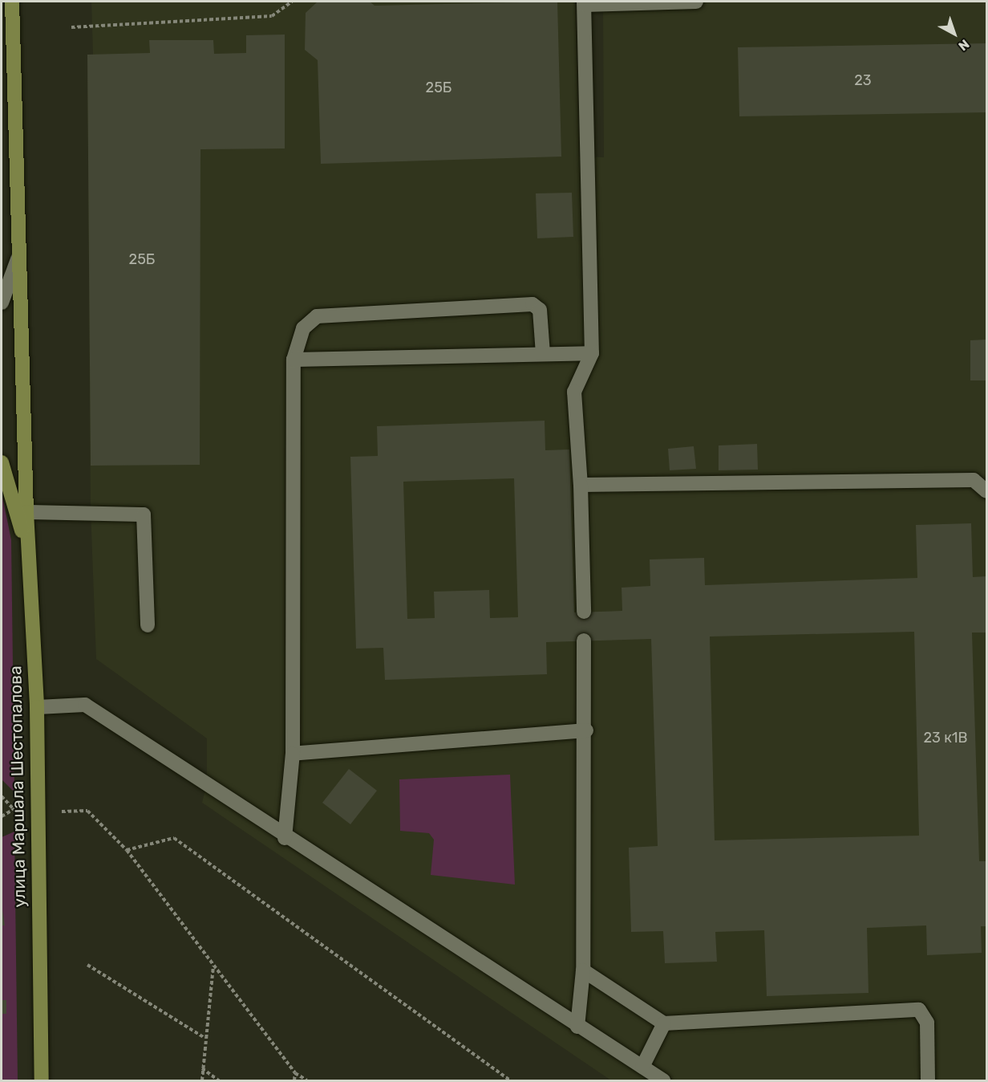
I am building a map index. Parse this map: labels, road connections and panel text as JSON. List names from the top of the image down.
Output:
{
  "streets": {
    "main road": ["улица Маршала Шестопалова"]
  },
  "house_numbers": [
    "23",
    "25Б",
    "25Б",
    "23 к1В"
  ],
  "north": "bottom right"
}
